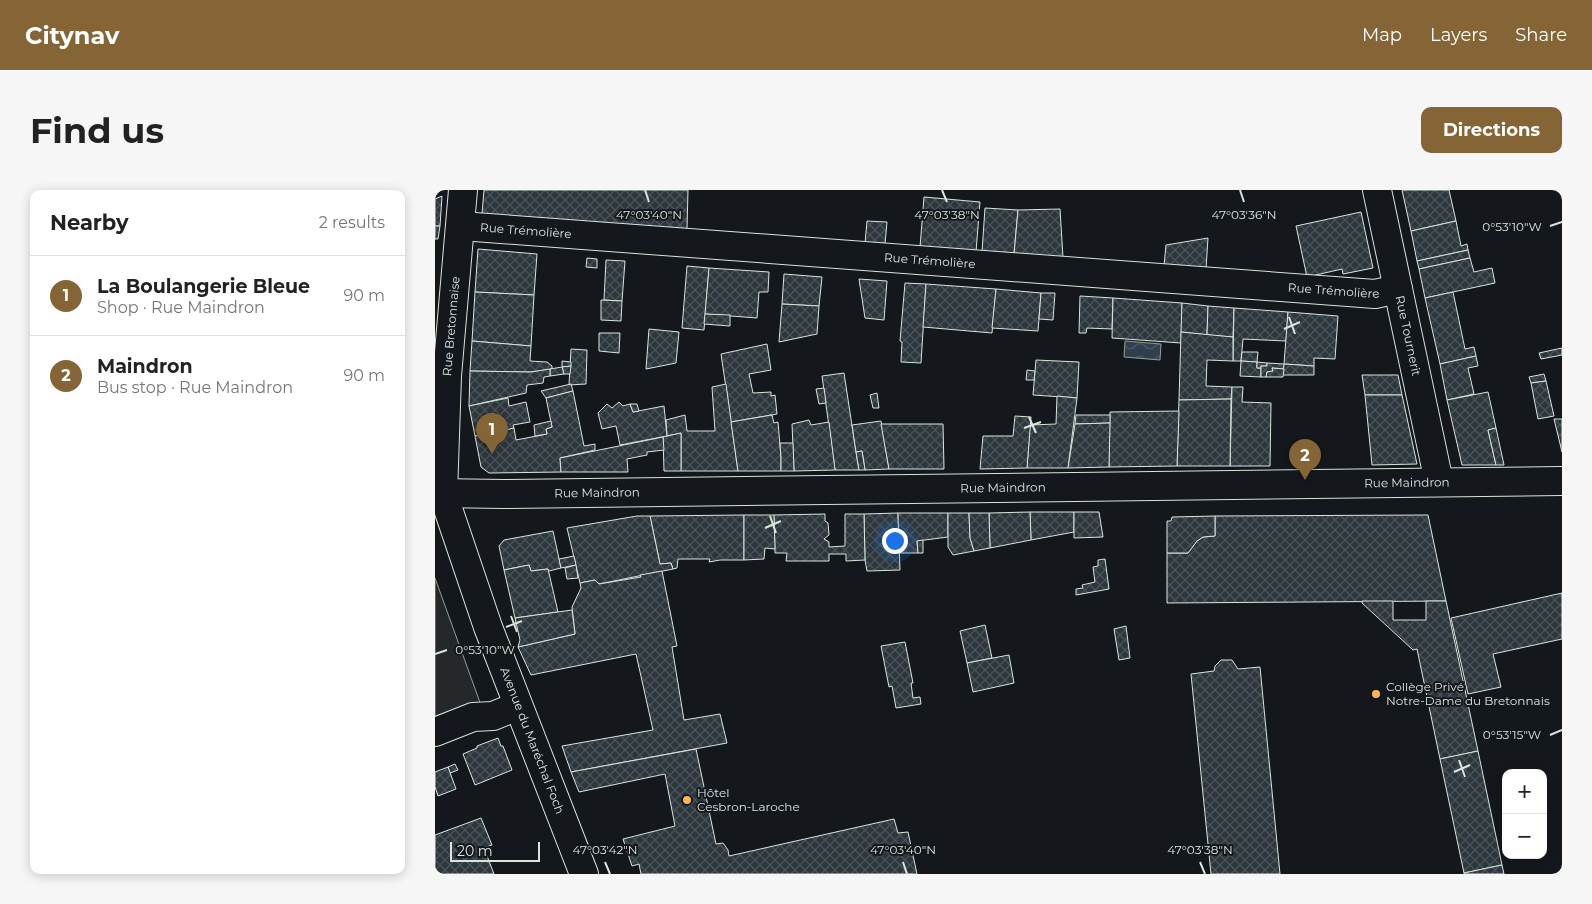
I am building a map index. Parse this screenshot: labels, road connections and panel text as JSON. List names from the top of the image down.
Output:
{
  "streets": {
    "street": [
      "Rue Trémolière",
      "Rue Bretonnaise",
      "Rue Tournerit",
      "Rue Maindron",
      "Avenue du Maréchal Foch"
    ]
  },
  "crossings": [
    ["Rue Trémolière", "Rue Bretonnaise"],
    ["Rue Trémolière", "Rue Tournerit"],
    ["Rue Bretonnaise", "Rue Maindron"],
    ["Rue Bretonnaise", "Avenue du Maréchal Foch"],
    ["Rue Tournerit", "Rue Maindron"],
    ["Rue Maindron", "Avenue du Maréchal Foch"]
  ],
  "places": ["Collège Privé Notre-Dame du Bretonnais", "Hôtel Cesbron-Laroche"],
  "scale_bar": "20 m",
  "page": {
    "header": "Citynav",
    "nav": ["Map", "Layers", "Share"],
    "buttons": "Directions",
    "title": "Find us",
    "heading": ["Nearby", "2 results"],
    "list": [
      {
        "mark": "1",
        "name": "La Boulangerie Bleue",
        "note": "Shop · Rue Maindron",
        "value": "90 m"
      },
      {
        "mark": "2",
        "name": "Maindron",
        "note": "Bus stop · Rue Maindron",
        "value": "90 m"
      }
    ],
    "pins": ["1", "2"],
    "map_buttons": ["+", "−"],
    "scale": "20 m"
  },
  "coordinates": [
    "47°03'40\"N",
    "47°03'38\"N",
    "47°03'36\"N",
    "0°53'10\"W",
    "0°53'15\"W",
    "47°03'42\"N"
  ]
}
